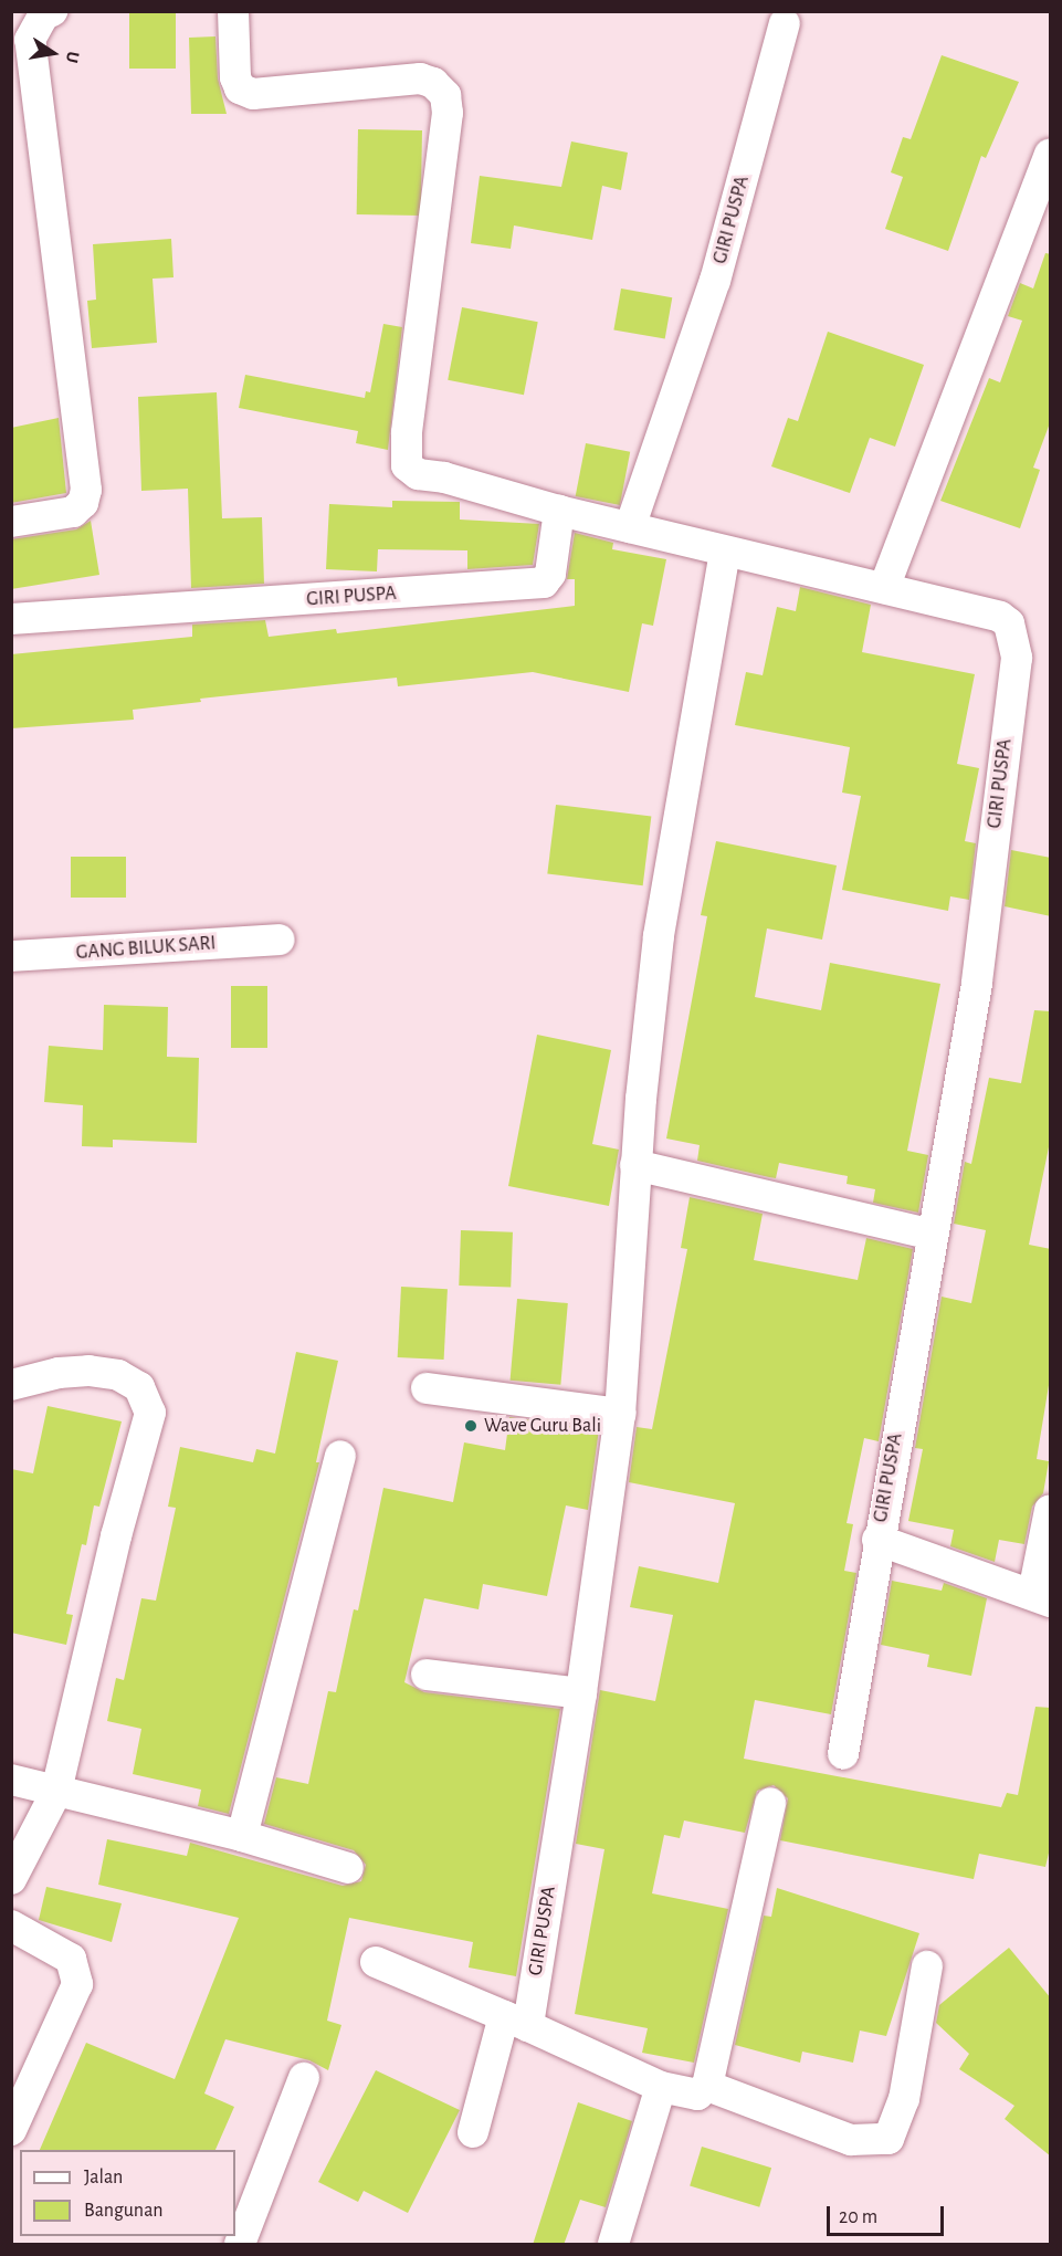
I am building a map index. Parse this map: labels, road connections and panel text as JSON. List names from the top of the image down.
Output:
{
  "streets": {
    "street": ["GIRI PUSPA", "GANG BILUK SARI"]
  },
  "places": ["Wave Guru Bali"],
  "legend": ["Jalan", "Bangunan"],
  "scale_bar": "20 m",
  "north": "right"
}
